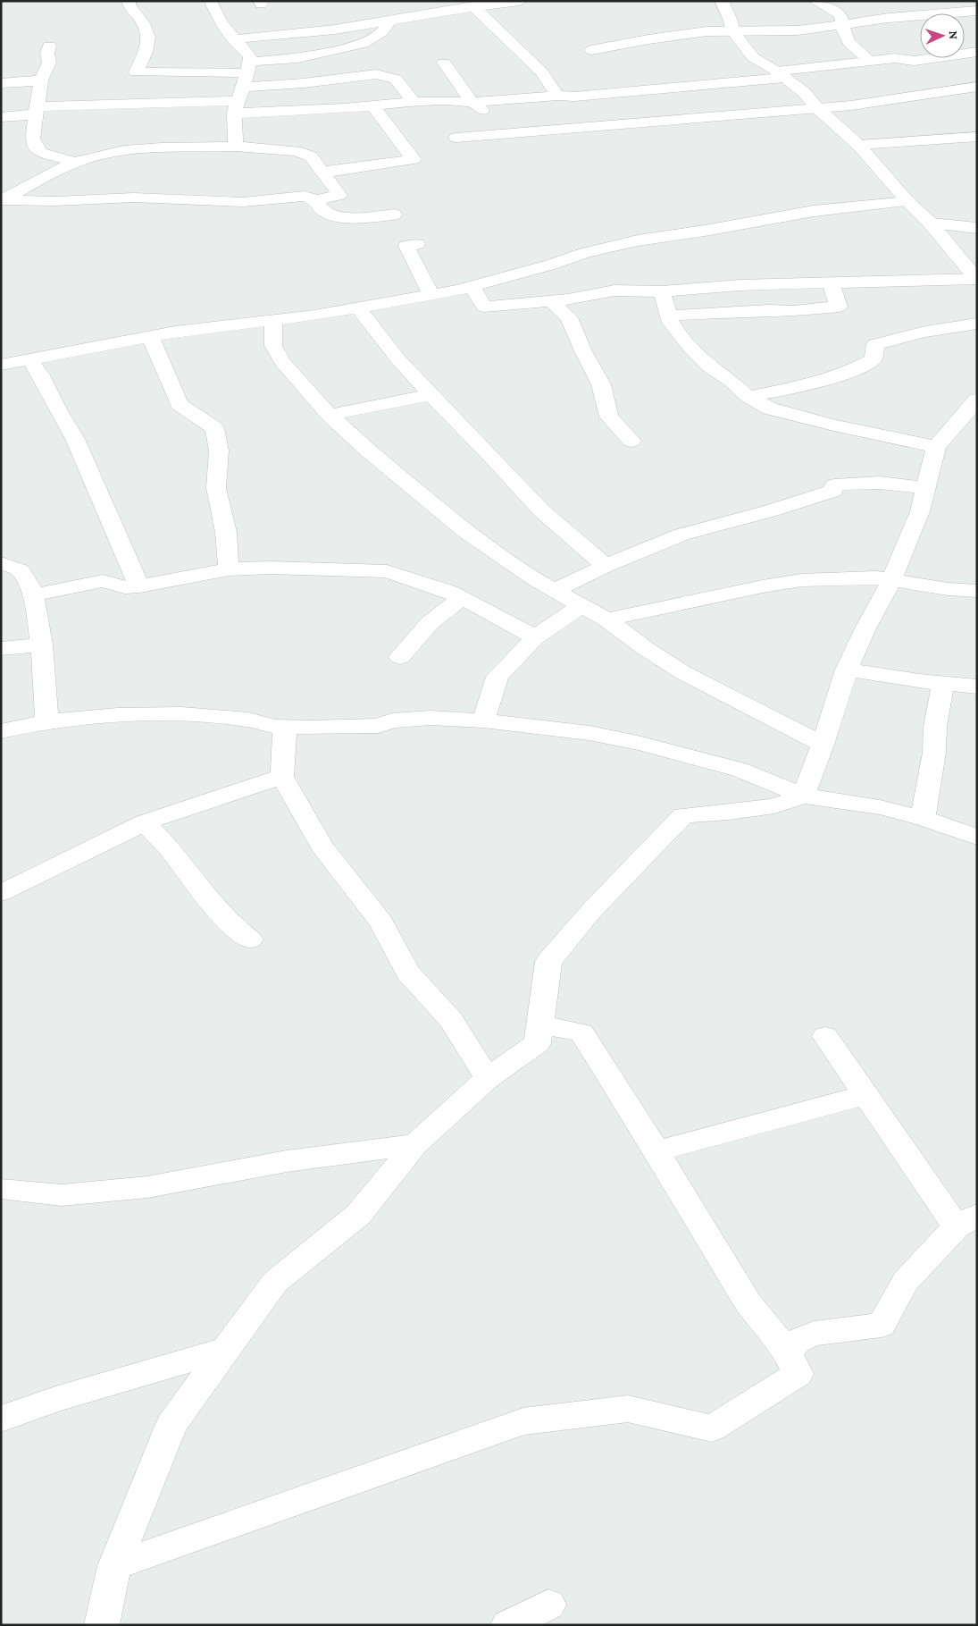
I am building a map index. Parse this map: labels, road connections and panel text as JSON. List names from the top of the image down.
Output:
{
  "north": "right"
}
